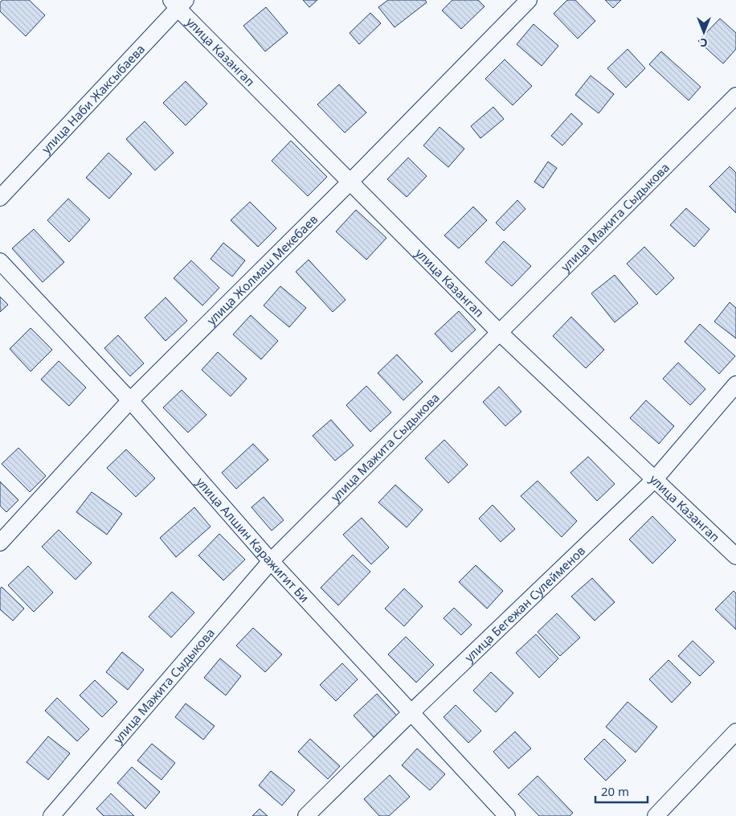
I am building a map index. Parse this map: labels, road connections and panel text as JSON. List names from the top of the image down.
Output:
{
  "streets": {
    "street": [
      "улица Казангап",
      "улица Наби Жаксыбаева",
      "улица Мажита Сыдыкова",
      "улица Жолмаш Мекебаев",
      "улица Алшин Каражигит Би",
      "улица Бегежан Сулейменов"
    ]
  },
  "crossings": [
    ["улица Казангап", "улица Наби Жаксыбаева"],
    ["улица Казангап", "улица Мажита Сыдыкова"],
    ["улица Казангап", "улица Жолмаш Мекебаев"],
    ["улица Казангап", "улица Бегежан Сулейменов"],
    ["улица Мажита Сыдыкова", "улица Алшин Каражигит Би"],
    ["улица Жолмаш Мекебаев", "улица Алшин Каражигит Би"],
    ["улица Алшин Каражигит Би", "улица Бегежан Сулейменов"]
  ],
  "scale_bar": "20 m",
  "north": "bottom"
}
